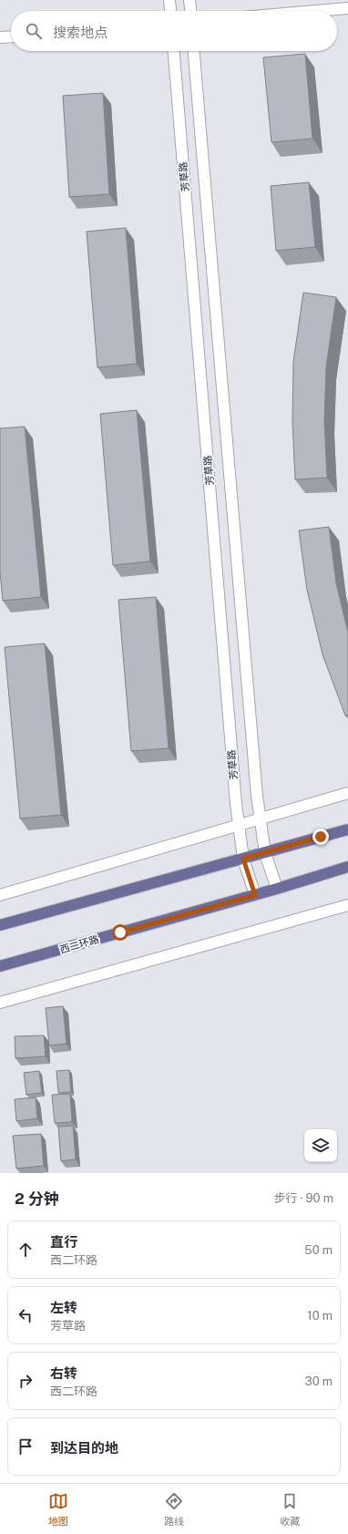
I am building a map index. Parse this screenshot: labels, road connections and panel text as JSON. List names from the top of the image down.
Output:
{
  "streets": {
    "main road": ["西二环路"],
    "street": ["芳草路"]
  },
  "crossings": [
    ["芳草路", "西二环路"]
  ],
  "page": {
    "search": "搜索地点",
    "heading": ["2 分钟", "步行 · 90 m"],
    "list": [
      ["直行", "西二环路", "50 m"],
      ["左转", "芳草路", "10 m"],
      ["右转", "西二环路", "30 m"],
      "到达目的地"
    ],
    "nav": ["地图", "路线", "收藏"]
  }
}
